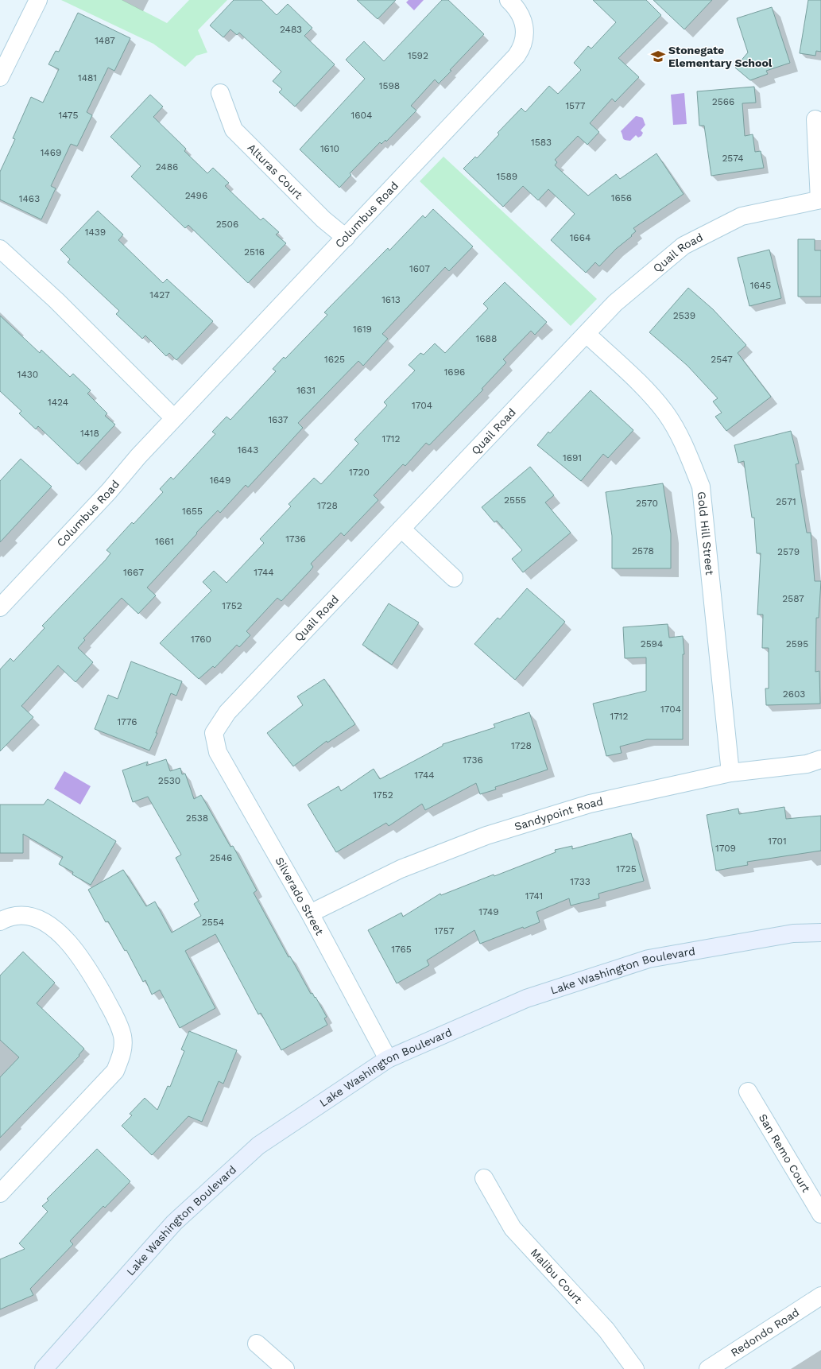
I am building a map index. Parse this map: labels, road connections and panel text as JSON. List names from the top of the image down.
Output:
{
  "streets": {
    "street": [
      "Alturas Court",
      "Columbus Road",
      "Quail Road",
      "Gold Hill Street",
      "Sandypoint Road",
      "Silverado Street",
      "Lake Washington Boulevard",
      "San Remo Court",
      "Malibu Court",
      "Redondo Road"
    ]
  },
  "crossings": [
    ["Alturas Court", "Columbus Road"],
    ["Quail Road", "Gold Hill Street"],
    ["Quail Road", "Silverado Street"],
    ["Gold Hill Street", "Sandypoint Road"],
    ["Sandypoint Road", "Silverado Street"],
    ["Silverado Street", "Lake Washington Boulevard"]
  ],
  "places": {
    "school or university": ["Stonegate Elementary School"]
  },
  "house_numbers": [
    "2483",
    "1487",
    "1592",
    "1481",
    "1598",
    "2566",
    "1577",
    "1475",
    "1604",
    "1583",
    "1610",
    "1469",
    "2574",
    "2486",
    "1589",
    "2496",
    "1656",
    "1463",
    "2506",
    "1439",
    "1664",
    "2516",
    "1607",
    "1645",
    "1427",
    "1613",
    "2539",
    "1619",
    "1688",
    "1625",
    "2547",
    "1696",
    "1430",
    "1631",
    "1424",
    "1704",
    "1637",
    "1418",
    "1712",
    "1643",
    "1691",
    "1720",
    "1649",
    "2555",
    "2571",
    "2570",
    "1728",
    "1655",
    "1736",
    "1661",
    "2578",
    "2579",
    "1667",
    "1744",
    "2587",
    "1752",
    "1760",
    "2594",
    "2595",
    "2603",
    "1704",
    "1712",
    "1776",
    "1728",
    "1736",
    "1744",
    "2530",
    "1752",
    "2538",
    "1701",
    "1709",
    "2546",
    "1725",
    "1733",
    "1741",
    "1749",
    "2554",
    "1757",
    "1765"
  ]
}
